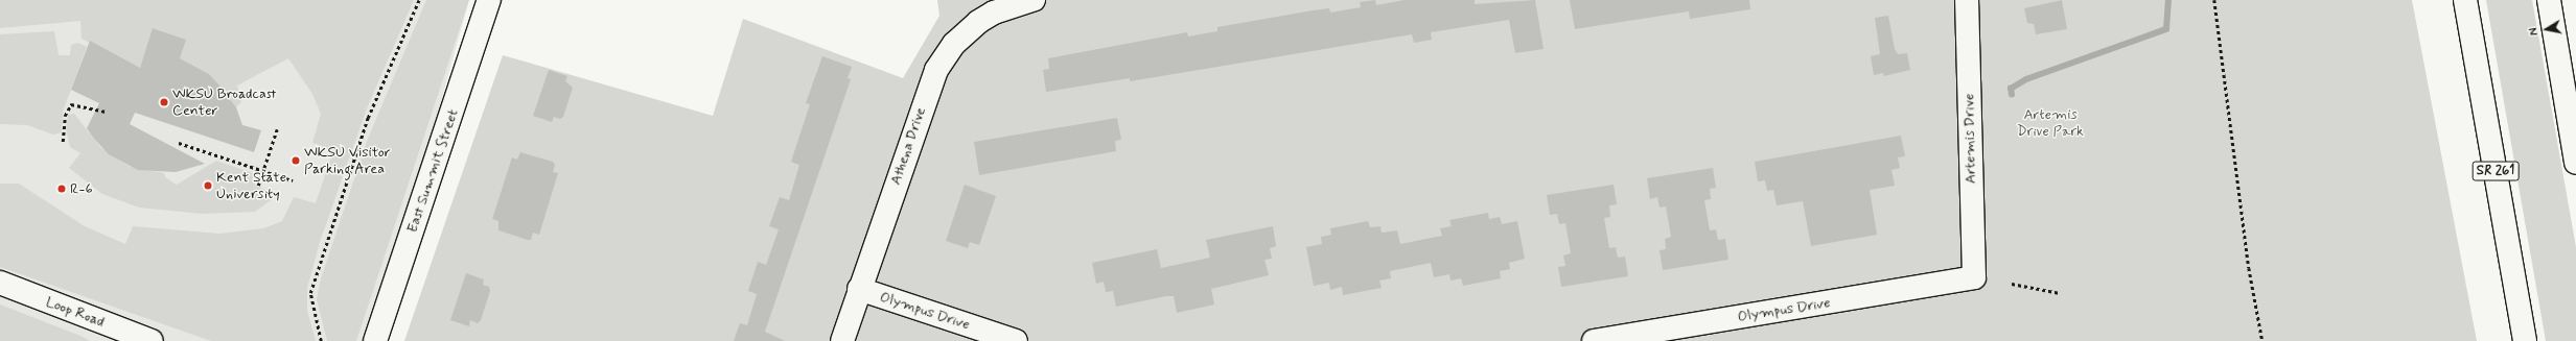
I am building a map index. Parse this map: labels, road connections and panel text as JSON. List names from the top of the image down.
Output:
{
  "streets": {
    "street": [
      "Artemis Drive",
      "Athena Drive",
      "East Summit Street",
      "SR 261",
      "Olympus Drive",
      "Loop Road"
    ]
  },
  "crossings": [
    ["Artemis Drive", "Olympus Drive"],
    ["Athena Drive", "Olympus Drive"]
  ],
  "parks": ["Artemis Drive Park"],
  "places": [
    "WKSU Broadcast Center",
    "WKSU Visitor Parking Area",
    "Kent State University",
    "R-6"
  ],
  "north": "left"
}
